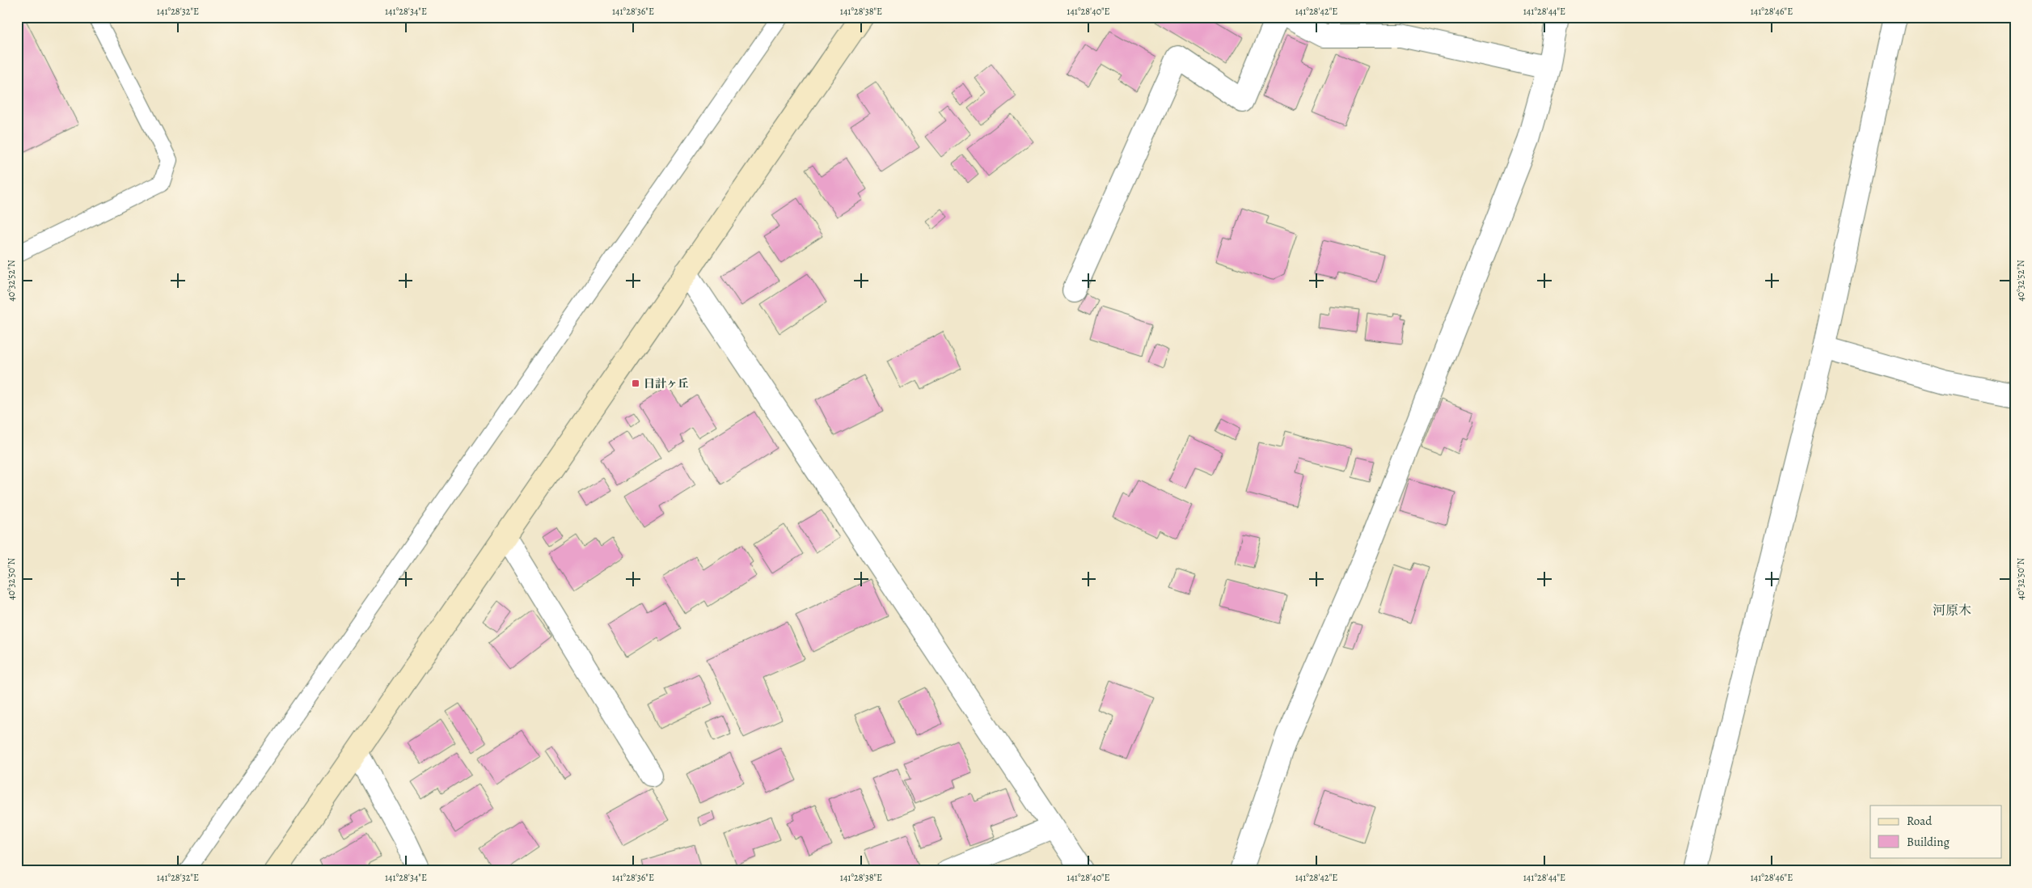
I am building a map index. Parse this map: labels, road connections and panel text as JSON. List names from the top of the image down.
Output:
{
  "districts": ["河原木"],
  "places": {
    "transit": ["日計ヶ丘"]
  },
  "legend": ["Road", "Building"],
  "coordinates": [
    "141°28'32\"E",
    "141°28'34\"E",
    "141°28'36\"E",
    "141°28'38\"E",
    "141°28'40\"E",
    "141°28'42\"E",
    "141°28'44\"E",
    "141°28'46\"E",
    "40°32'52\"N",
    "40°32'50\"N"
  ]
}
